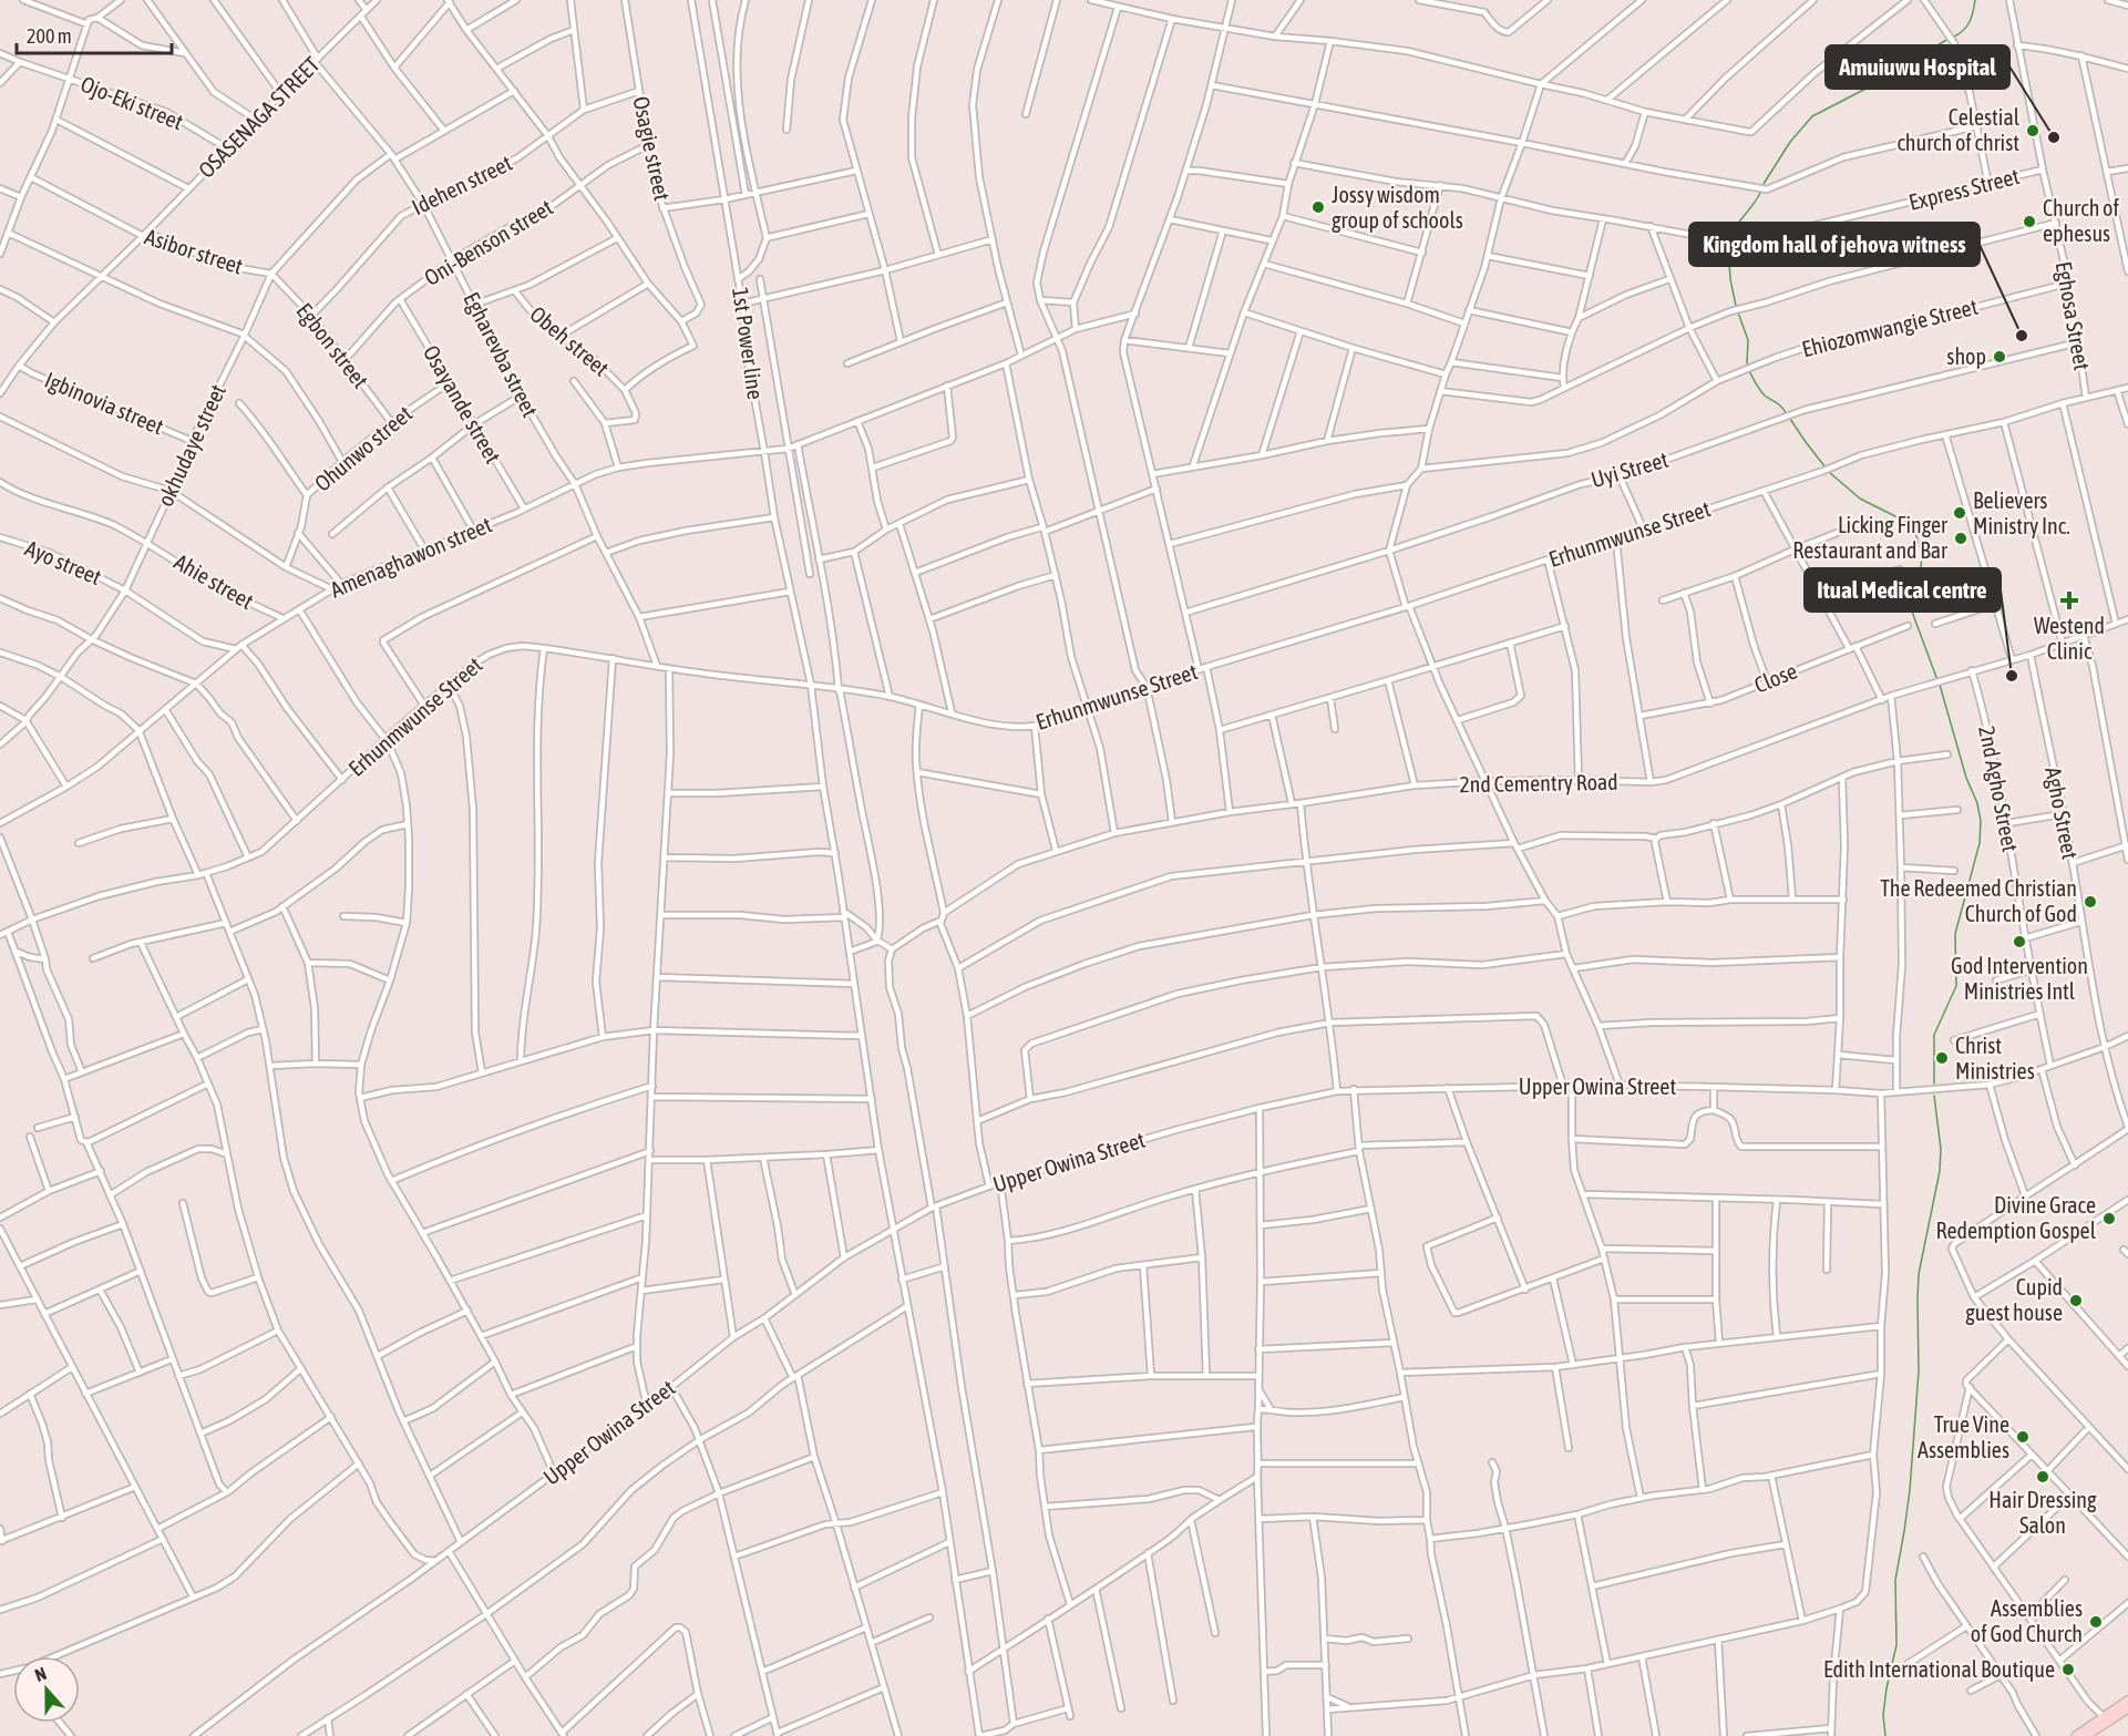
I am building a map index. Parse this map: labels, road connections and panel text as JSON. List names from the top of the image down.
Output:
{
  "streets": {
    "street": [
      "Ojo-Eki street",
      "OSASENAGA STREET",
      "Osagie street",
      "Idehen street",
      "Express Street",
      "Oni-Benson street",
      "Asibor street",
      "Eghosa Street",
      "Ehiozomwangie Street",
      "Obeh street",
      "1st Power line",
      "Egbon street",
      "Egharevba street",
      "Igbinovia street",
      "Osayande street",
      "okhudaye street",
      "Ohunwo street",
      "Uyi Street",
      "Erhunmwunse Street",
      "Amenaghawon street",
      "Ayo street",
      "Ahie street",
      "Close",
      "2nd Cementry Road",
      "2nd Agho Street",
      "Agho Street",
      "Upper Owina Street"
    ]
  },
  "crossings": [
    ["Ojo-Eki street", "OSASENAGA STREET"],
    ["OSASENAGA STREET", "Asibor street"],
    ["OSASENAGA STREET", "Egharevba street"],
    ["OSASENAGA STREET", "Igbinovia street"],
    ["Osagie street", "Idehen street"],
    ["Osagie street", "Oni-Benson street"],
    ["Osagie street", "Obeh street"],
    ["Idehen street", "Egbon street"],
    ["Idehen street", "Egharevba street"],
    ["Express Street", "Eghosa Street"],
    ["Oni-Benson street", "Egbon street"],
    ["Oni-Benson street", "Egharevba street"],
    ["Oni-Benson street", "Osayande street"],
    ["Asibor street", "Egbon street"],
    ["Asibor street", "okhudaye street"],
    ["Eghosa Street", "Ehiozomwangie Street"],
    ["Eghosa Street", "Uyi Street"],
    ["Eghosa Street", "Erhunmwunse Street"],
    ["1st Power line", "Erhunmwunse Street"],
    ["1st Power line", "Amenaghawon street"],
    ["1st Power line", "Upper Owina Street"],
    ["Egbon street", "okhudaye street"],
    ["Egbon street", "Ohunwo street"],
    ["Egharevba street", "okhudaye street"],
    ["Egharevba street", "Erhunmwunse Street"],
    ["Egharevba street", "Amenaghawon street"],
    ["Igbinovia street", "okhudaye street"],
    ["Osayande street", "Ohunwo street"],
    ["Osayande street", "Amenaghawon street"],
    ["okhudaye street", "Ayo street"],
    ["okhudaye street", "Ahie street"],
    ["Amenaghawon street", "Ayo street"],
    ["Amenaghawon street", "Ahie street"],
    ["2nd Cementry Road", "2nd Agho Street"],
    ["2nd Cementry Road", "Agho Street"],
    ["2nd Agho Street", "Upper Owina Street"],
    ["Agho Street", "Upper Owina Street"]
  ],
  "places": {
    "other": [
      "Celestial church of christ",
      "Amuiuwu Hospital",
      "Jossy wisdom group of schools",
      "Church of ephesus",
      "Kingdom hall of jehova witness",
      "shop",
      "Believers Ministry Inc.",
      "Licking Finger Restaurant and Bar",
      "Itual Medical centre",
      "The Redeemed Christian Church of God",
      "God Intervention Ministries Intl",
      "Christ Ministries",
      "Divine Grace Redemption Gospel",
      "Cupid guest house",
      "True Vine Assemblies",
      "Hair Dressing Salon",
      "Assemblies of God Church",
      "Edith International Boutique"
    ],
    "health": ["Westend Clinic"]
  },
  "scale_bar": "200 m",
  "north": "top"
}
